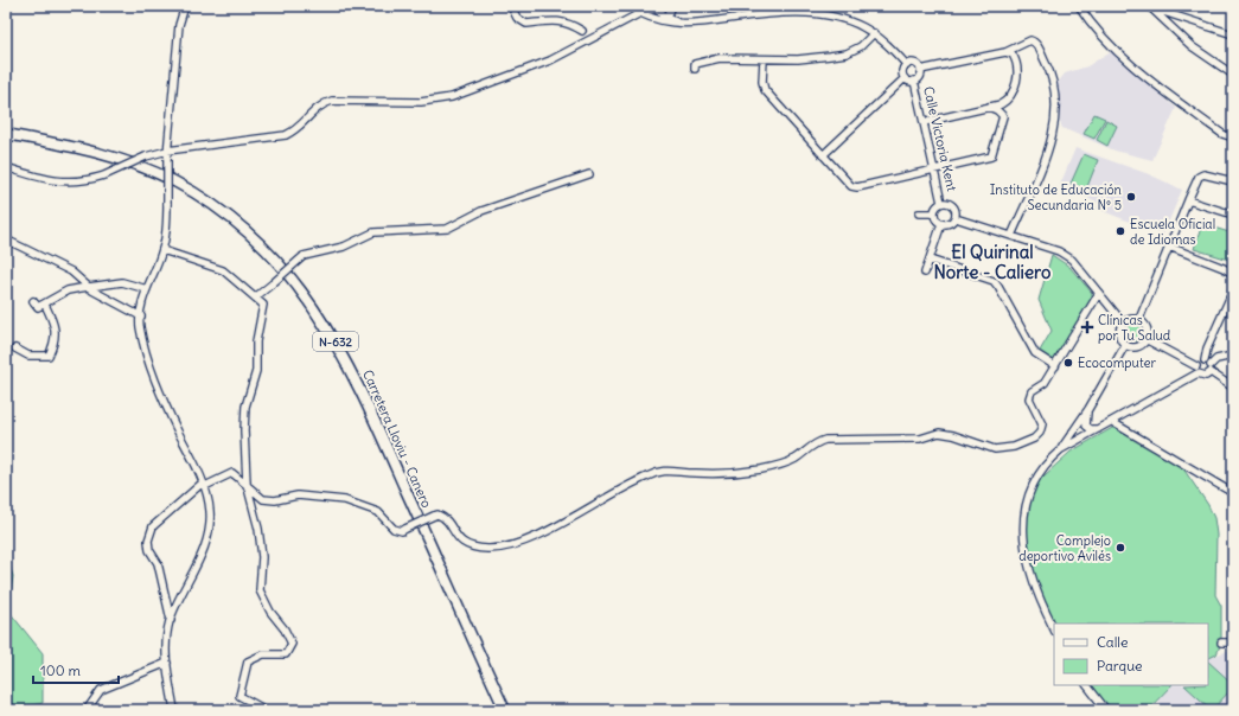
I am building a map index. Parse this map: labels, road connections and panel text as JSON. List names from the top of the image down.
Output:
{
  "streets": {
    "highway": ["N-632", "Carretera Lloviu - Canero"],
    "street": ["Calle Victoria Kent"]
  },
  "districts": ["El Quirinal Norte - Caliero"],
  "places": {
    "other": [
      "Instituto de Educación Secundaria Nº 5",
      "Escuela Oficial de Idiomas",
      "Ecocomputer",
      "Complejo deportivo Avilés"
    ],
    "health": ["Clínicas por Tu Salud"]
  },
  "legend": ["Calle", "Parque"],
  "scale_bar": "100 m"
}
